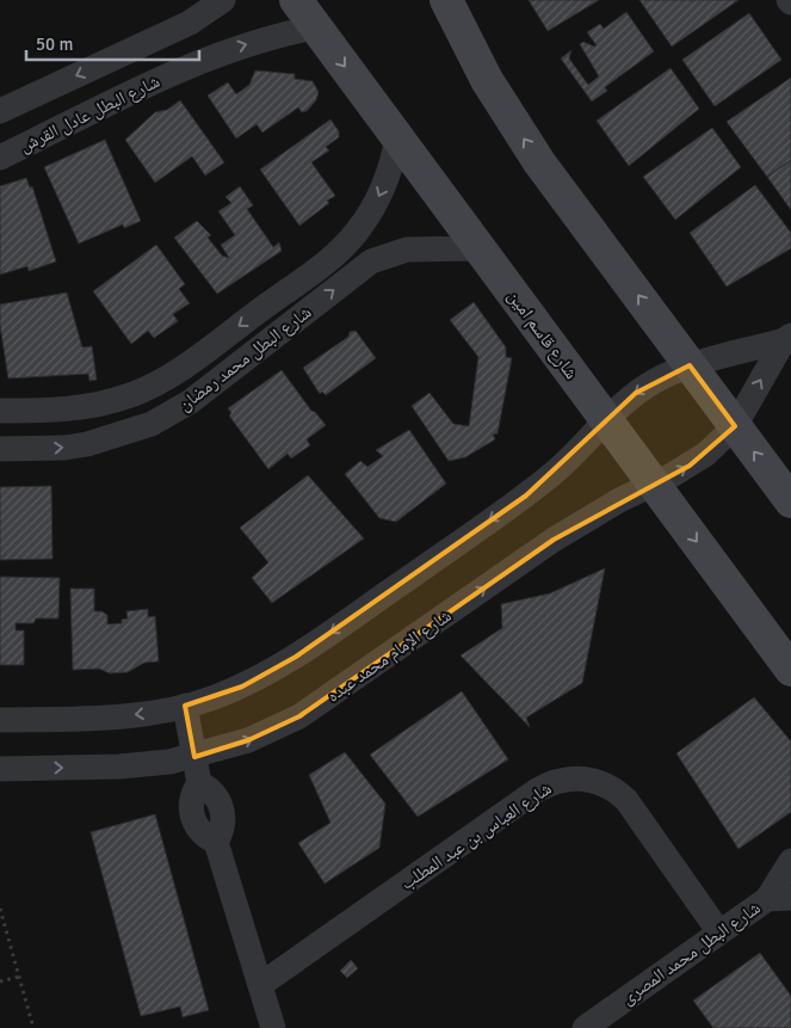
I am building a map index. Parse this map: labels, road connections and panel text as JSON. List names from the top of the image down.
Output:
{
  "streets": {
    "main road": ["شارع قاسم امين"],
    "street": [
      "شارع البطل عادل القرش",
      "شارع البطل محمد رمضان",
      "شارع الإمام محمد عبده",
      "شارع العباس بن عبد المطلب",
      "شارع البطل محمد المصرى"
    ]
  },
  "crossings": [
    ["شارع البطل عادل القرش", "شارع قاسم امين"],
    ["شارع قاسم امين", "شارع البطل محمد رمضان"],
    ["شارع قاسم امين", "شارع الإمام محمد عبده"],
    ["شارع العباس بن عبد المطلب", "شارع البطل محمد المصرى"]
  ],
  "scale_bar": "50 m"
}
